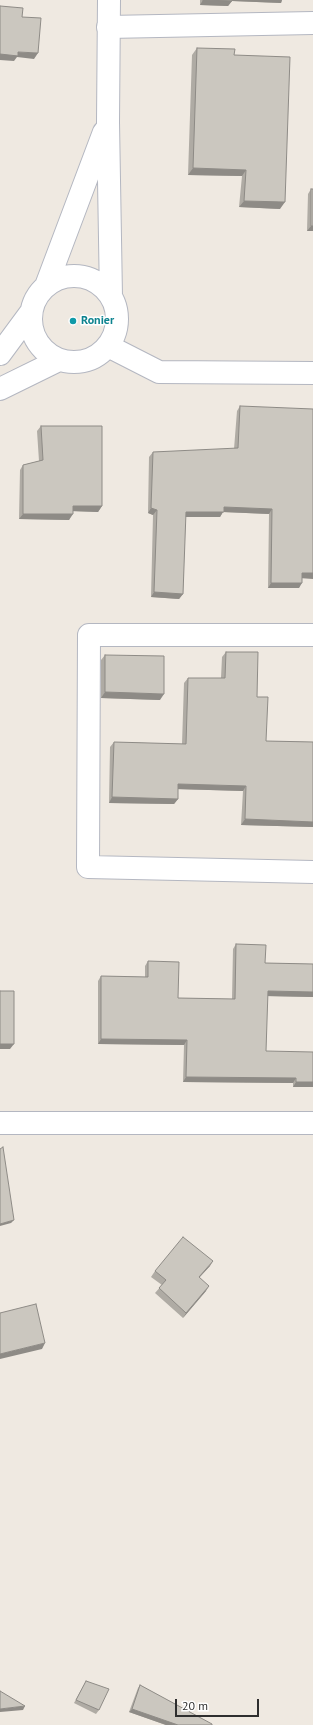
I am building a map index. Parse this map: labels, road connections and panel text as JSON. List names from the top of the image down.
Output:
{
  "places": ["Ronier"],
  "scale_bar": "20 m"
}
